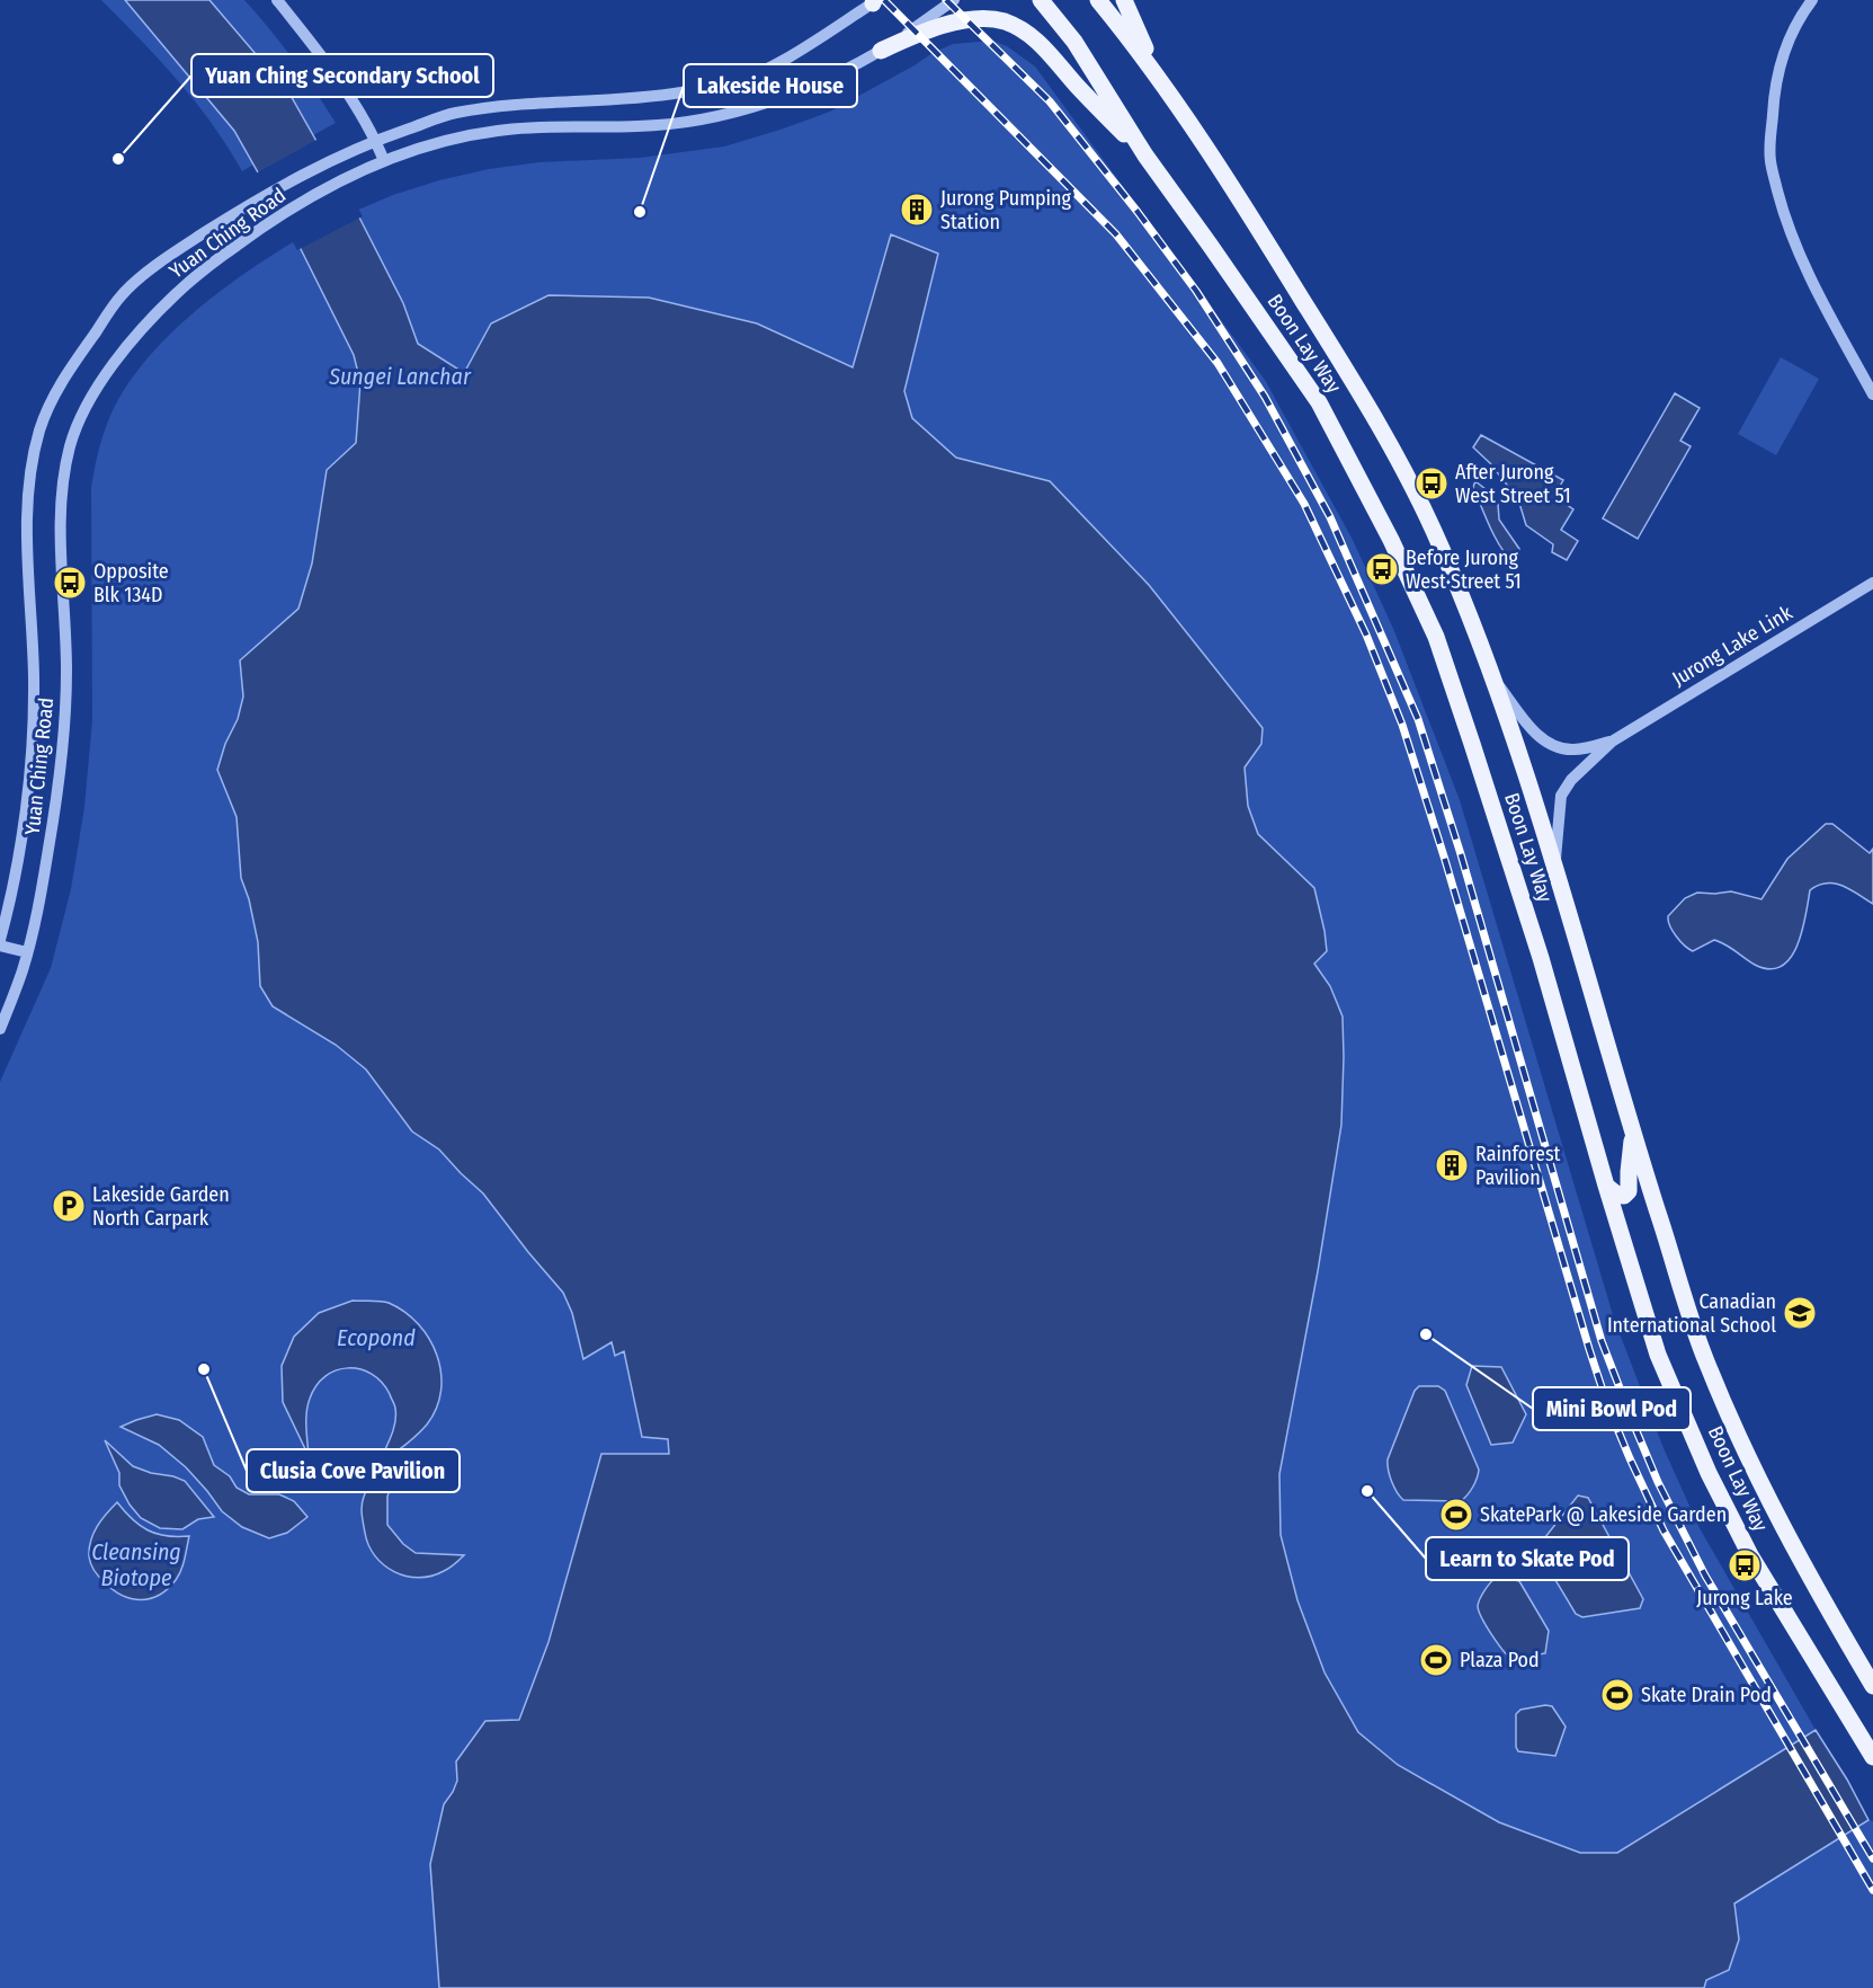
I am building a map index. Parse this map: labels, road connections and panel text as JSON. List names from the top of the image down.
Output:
{
  "streets": {
    "main road": ["Boon Lay Way"],
    "street": ["Yuan Ching Road", "Jurong Lake Link"]
  },
  "crossings": [
    ["Boon Lay Way", "Jurong Lake Link"]
  ],
  "water": ["Sungei Lanchar", "Ecopond", "Cleansing Biotope"],
  "places": {
    "other": [
      "Yuan Ching Secondary School",
      "Lakeside House",
      "Mini Bowl Pod",
      "Clusia Cove Pavilion",
      "Learn to Skate Pod"
    ],
    "building": ["Jurong Pumping Station", "Rainforest Pavilion"],
    "bus stop": [
      "After Jurong West Street 51",
      "Before Jurong West Street 51",
      "Opposite Blk 134D",
      "Jurong Lake"
    ],
    "parking": ["Lakeside Garden North Carpark"],
    "school or university": ["Canadian International School"],
    "sports": ["SkatePark @ Lakeside Garden", "Plaza Pod", "Skate Drain Pod"]
  }
}
